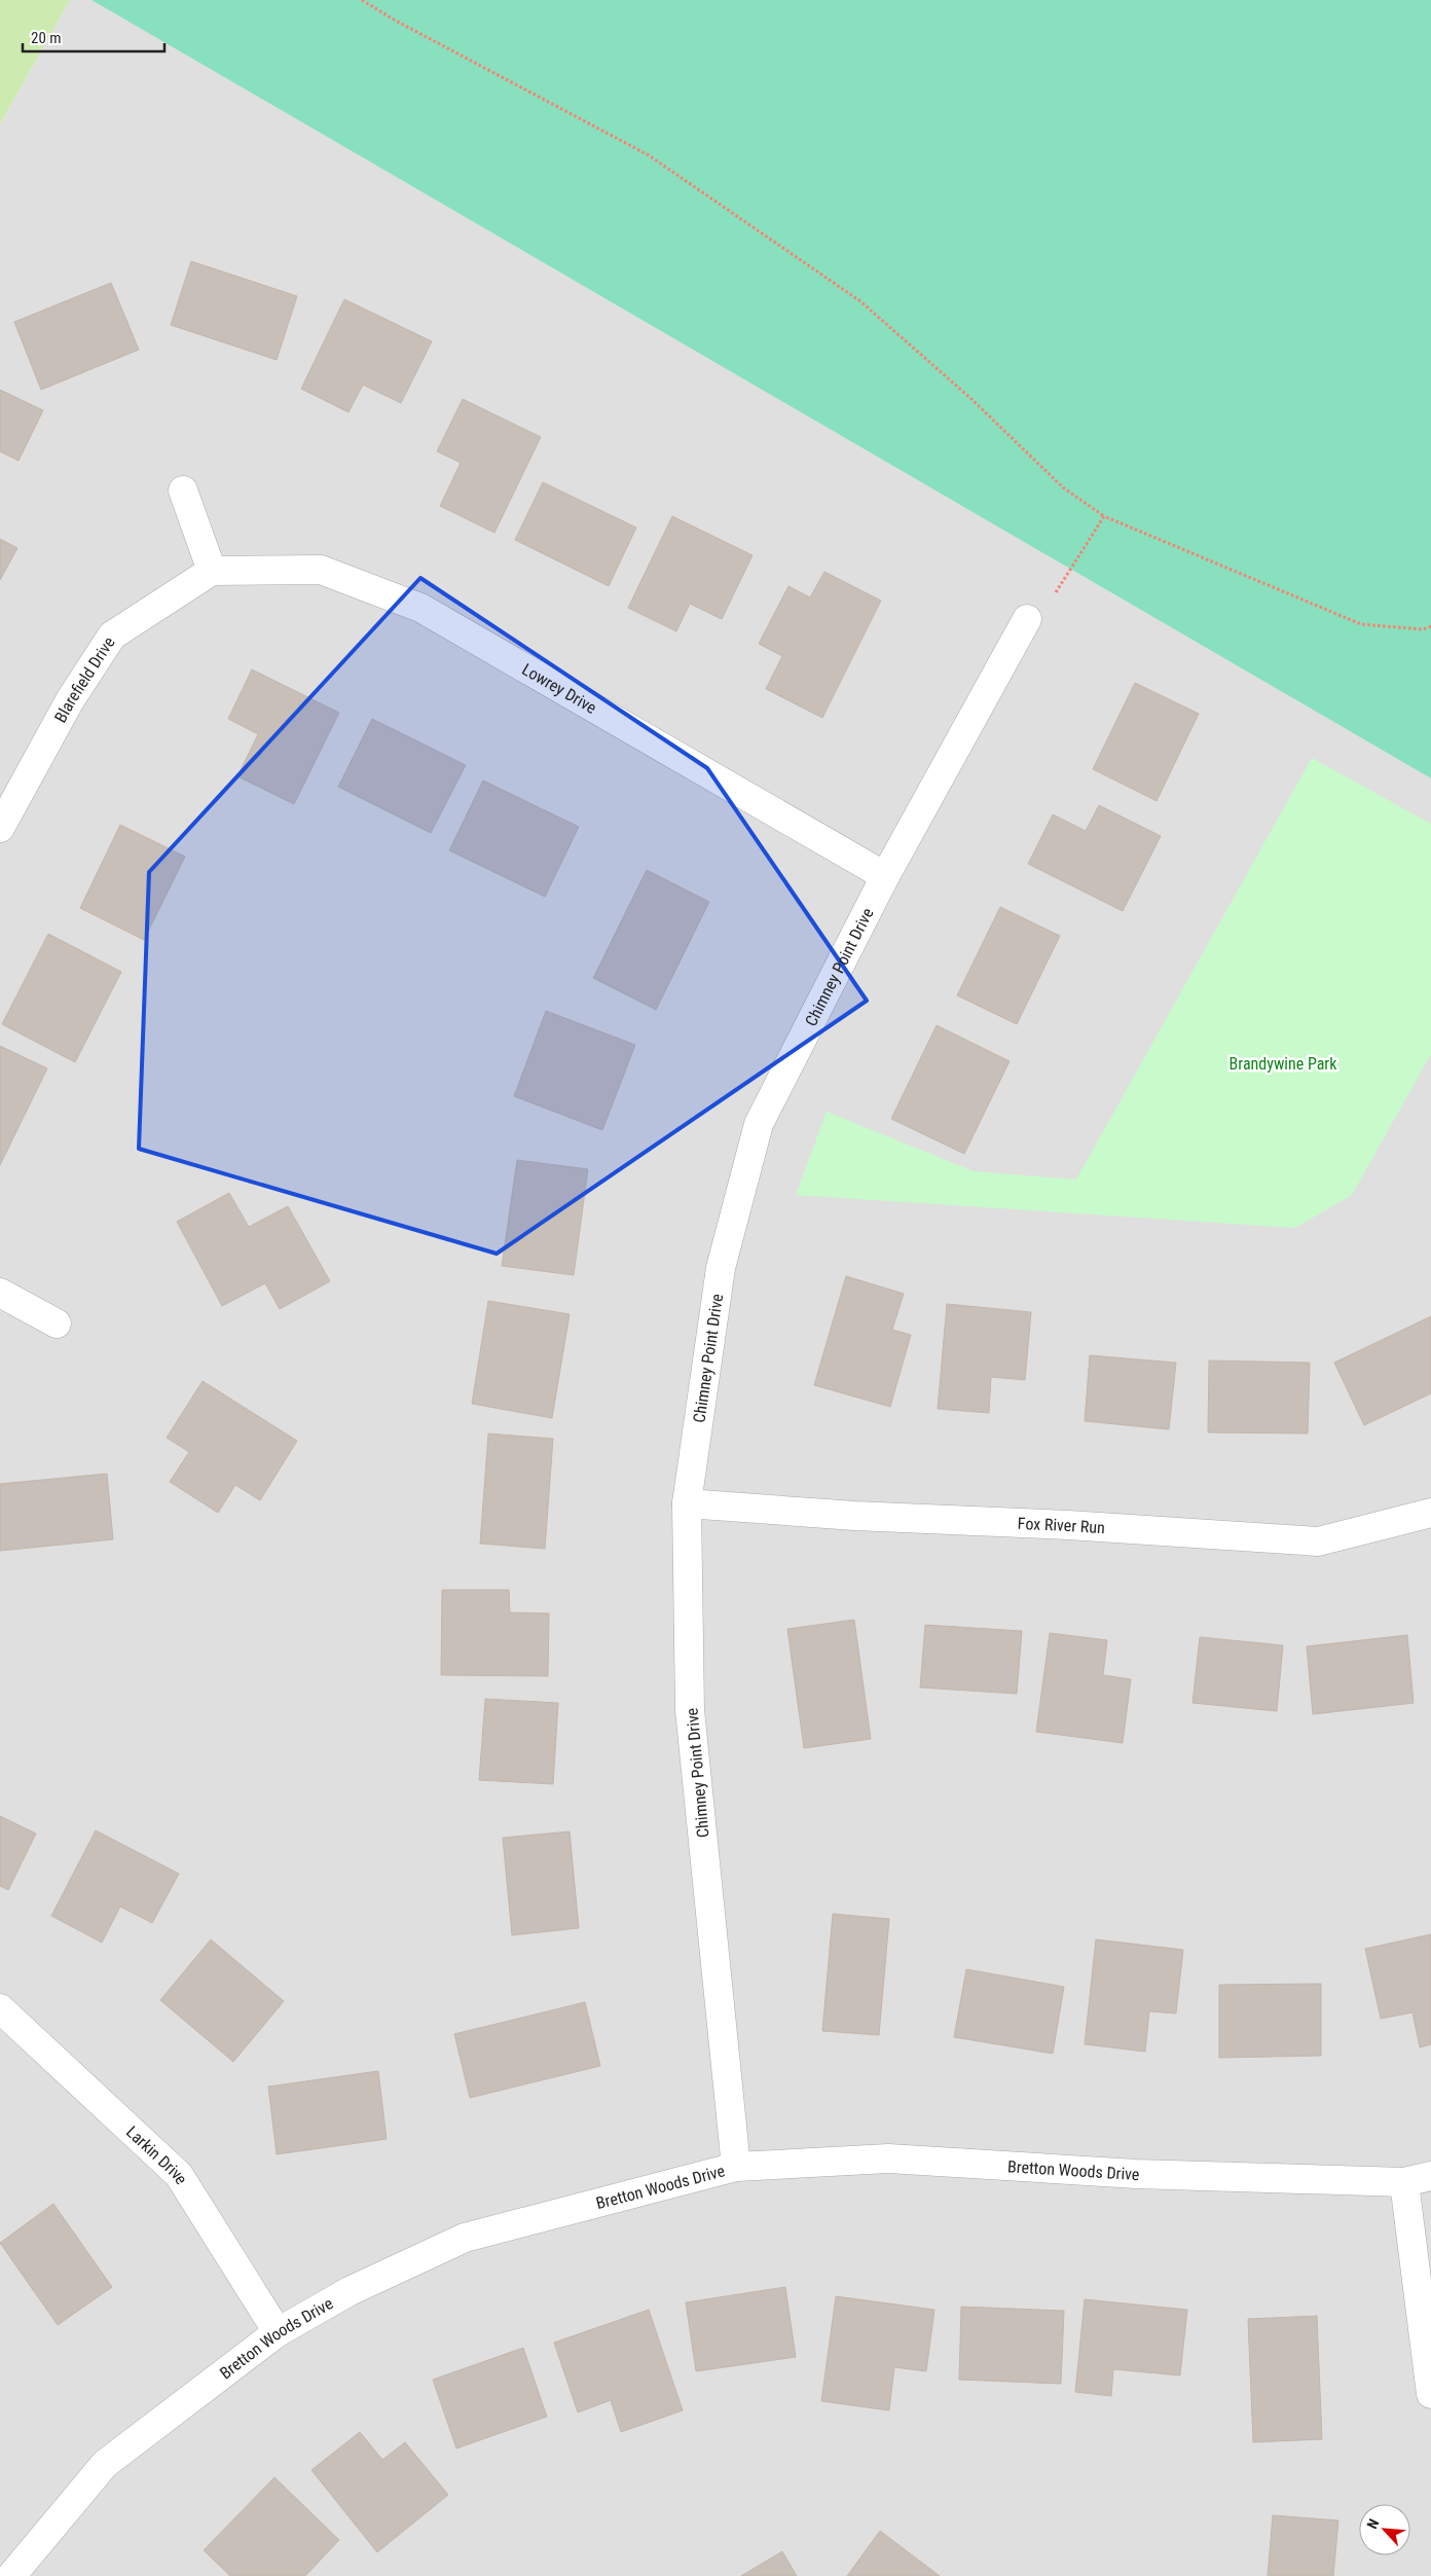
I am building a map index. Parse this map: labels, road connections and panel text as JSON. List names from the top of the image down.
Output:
{
  "streets": {
    "street": [
      "Blarefield Drive",
      "Lowrey Drive",
      "Chimney Point Drive",
      "Fox River Run",
      "Larkin Drive",
      "Bretton Woods Drive"
    ]
  },
  "crossings": [
    ["Blarefield Drive", "Lowrey Drive"],
    ["Lowrey Drive", "Chimney Point Drive"],
    ["Chimney Point Drive", "Fox River Run"],
    ["Chimney Point Drive", "Bretton Woods Drive"],
    ["Larkin Drive", "Bretton Woods Drive"]
  ],
  "parks": ["Brandywine Park"],
  "scale_bar": "20 m",
  "north": "top left"
}
